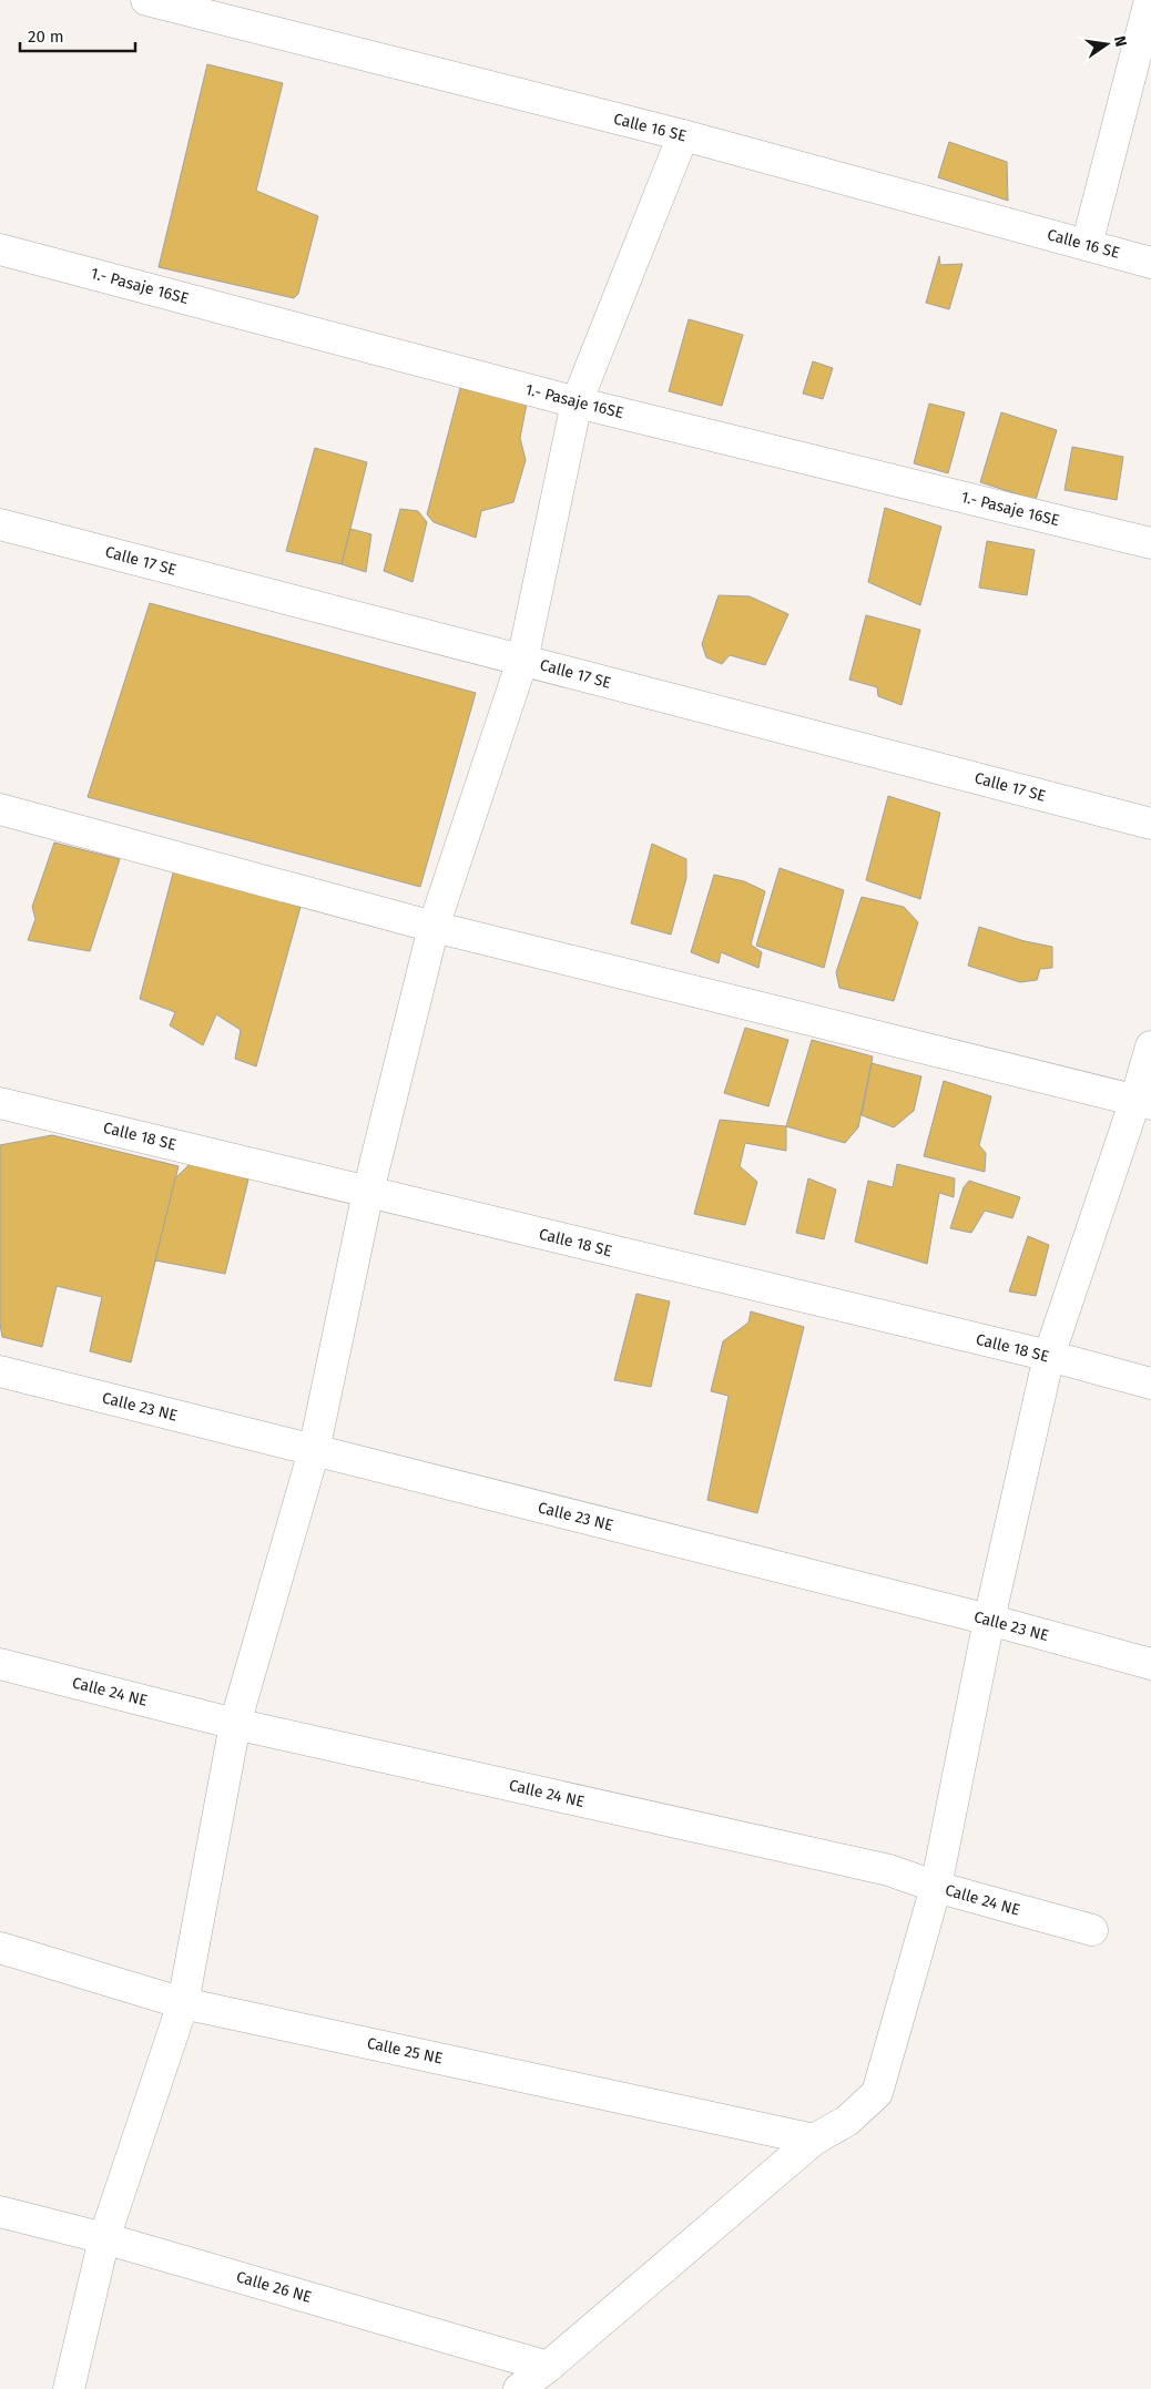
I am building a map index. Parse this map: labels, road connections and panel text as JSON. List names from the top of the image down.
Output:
{
  "streets": {
    "street": [
      "Calle 16 SE",
      "1.- Pasaje 16SE",
      "Calle 17 SE",
      "Calle 18 SE",
      "Calle 23 NE",
      "Calle 24 NE",
      "Calle 25 NE",
      "Calle 26 NE"
    ]
  },
  "scale_bar": "20 m",
  "north": "right"
}
